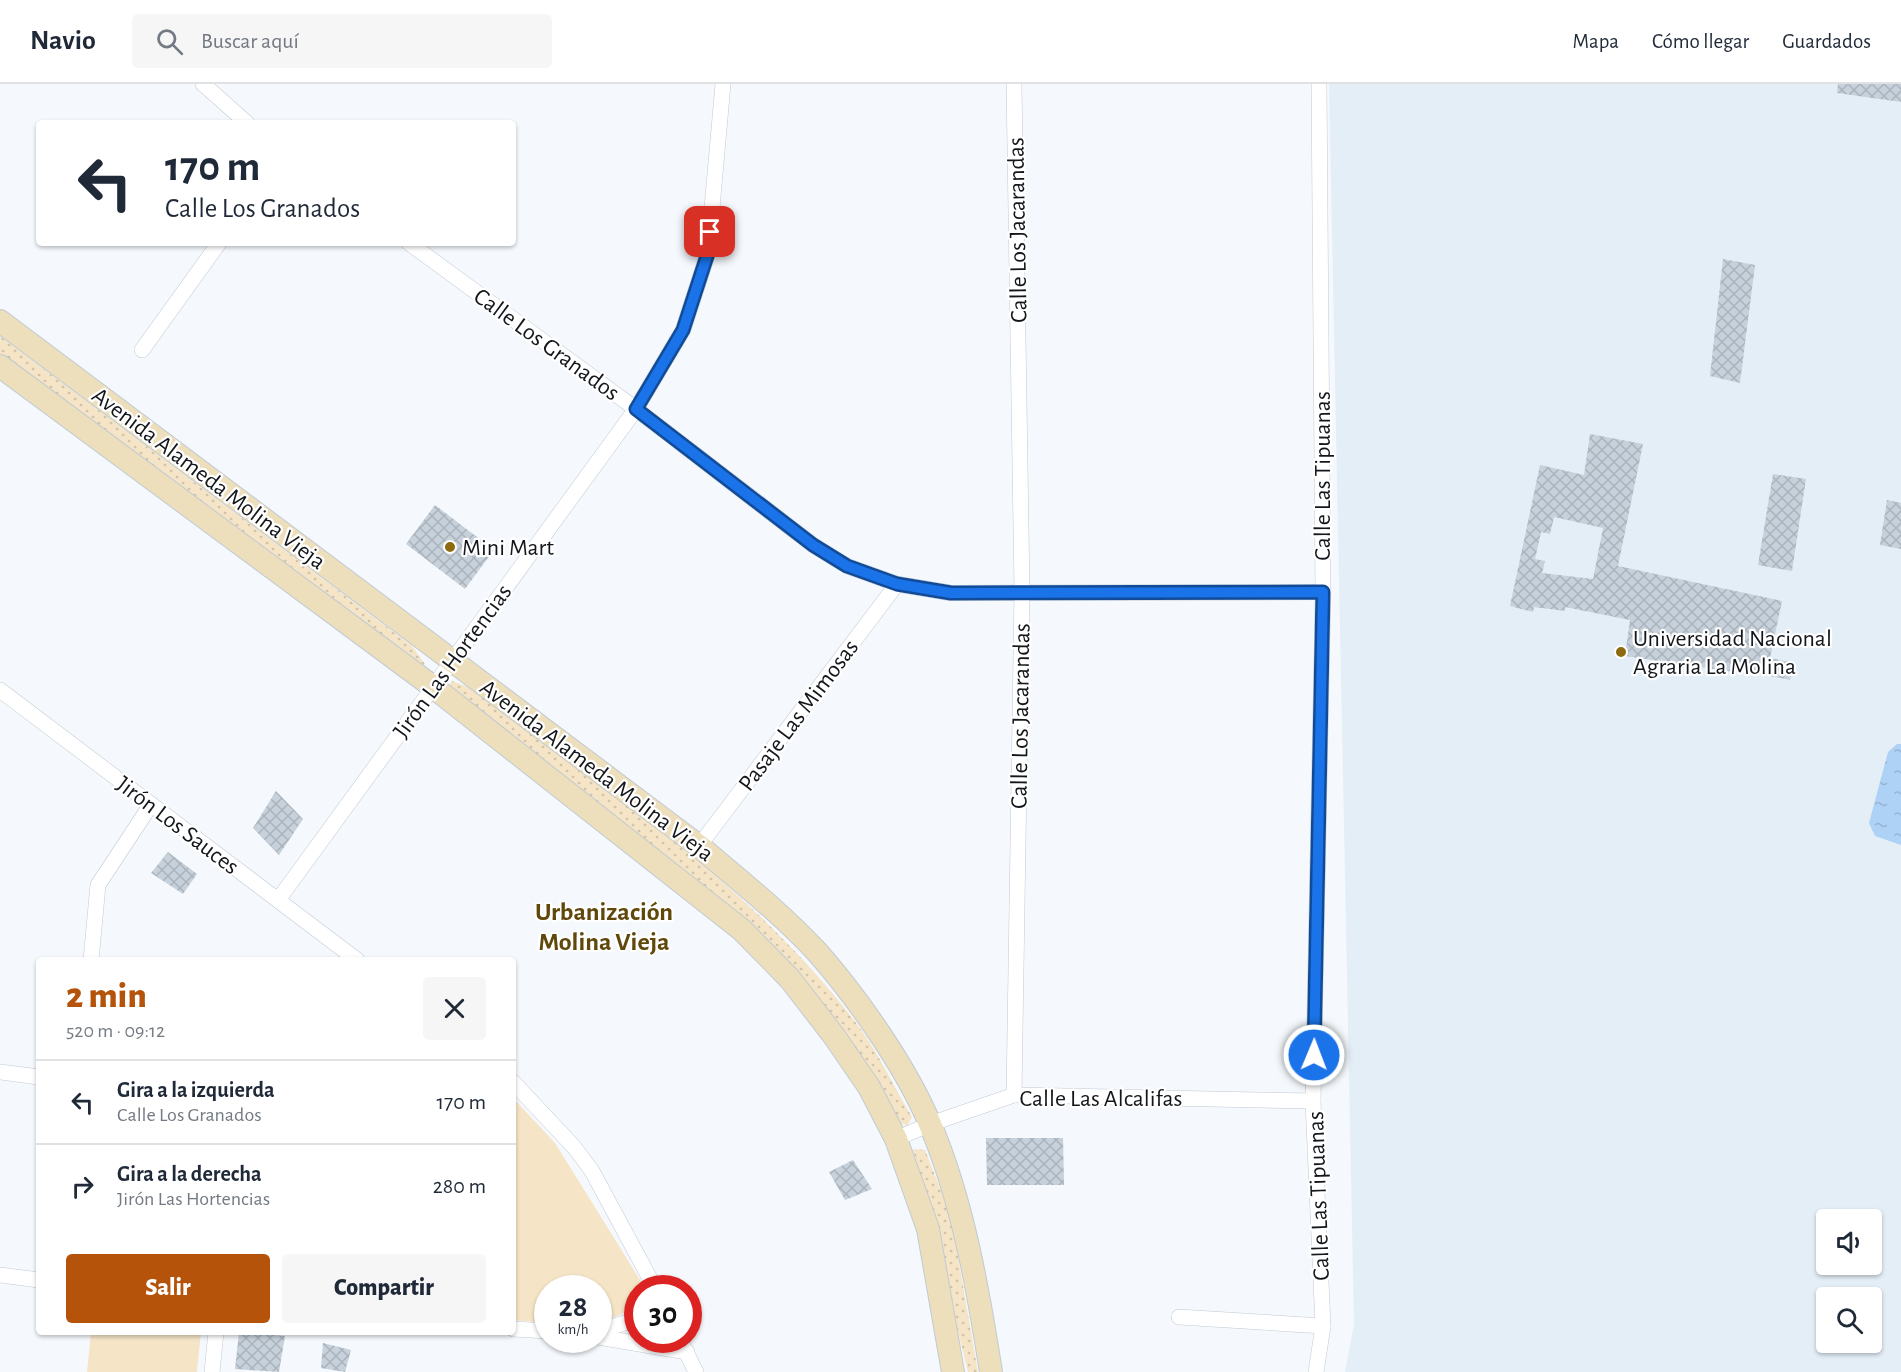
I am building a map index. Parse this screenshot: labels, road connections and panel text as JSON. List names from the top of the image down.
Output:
{
  "streets": {
    "street": [
      "Calle Los Jacarandas",
      "Calle Los Granados",
      "Calle Las Tipuanas",
      "Avenida Alameda Molina Vieja",
      "Jirón Las Hortencias",
      "Pasaje Las Mimosas",
      "Jirón Los Sauces",
      "Calle Las Alcalifas"
    ]
  },
  "crossings": [
    ["Calle Los Jacarandas", "Calle Los Granados"],
    ["Calle Los Jacarandas", "Calle Las Alcalifas"],
    ["Calle Los Granados", "Calle Las Tipuanas"],
    ["Calle Los Granados", "Jirón Las Hortencias"],
    ["Calle Los Granados", "Pasaje Las Mimosas"],
    ["Calle Las Tipuanas", "Calle Las Alcalifas"],
    ["Avenida Alameda Molina Vieja", "Jirón Las Hortencias"],
    ["Avenida Alameda Molina Vieja", "Pasaje Las Mimosas"],
    ["Avenida Alameda Molina Vieja", "Calle Las Alcalifas"],
    ["Jirón Las Hortencias", "Jirón Los Sauces"]
  ],
  "districts": ["Urbanización Molina Vieja"],
  "places": ["Mini Mart", "Universidad Nacional Agraria La Molina"],
  "page": {
    "header": "Navio",
    "search": "Buscar aquí",
    "nav": ["Mapa", "Cómo llegar", "Guardados"],
    "turn": ["170 m", "Calle Los Granados"],
    "heading": ["2 min", "520 m · 09:12"],
    "list": [
      {
        "name": "Gira a la izquierda",
        "note": "Calle Los Granados",
        "value": "170 m"
      },
      {
        "name": "Gira a la derecha",
        "note": "Jirón Las Hortencias",
        "value": "280 m"
      }
    ],
    "buttons": ["Salir", "Compartir"],
    "speed": "28 km/h",
    "limit": "30"
  }
}
